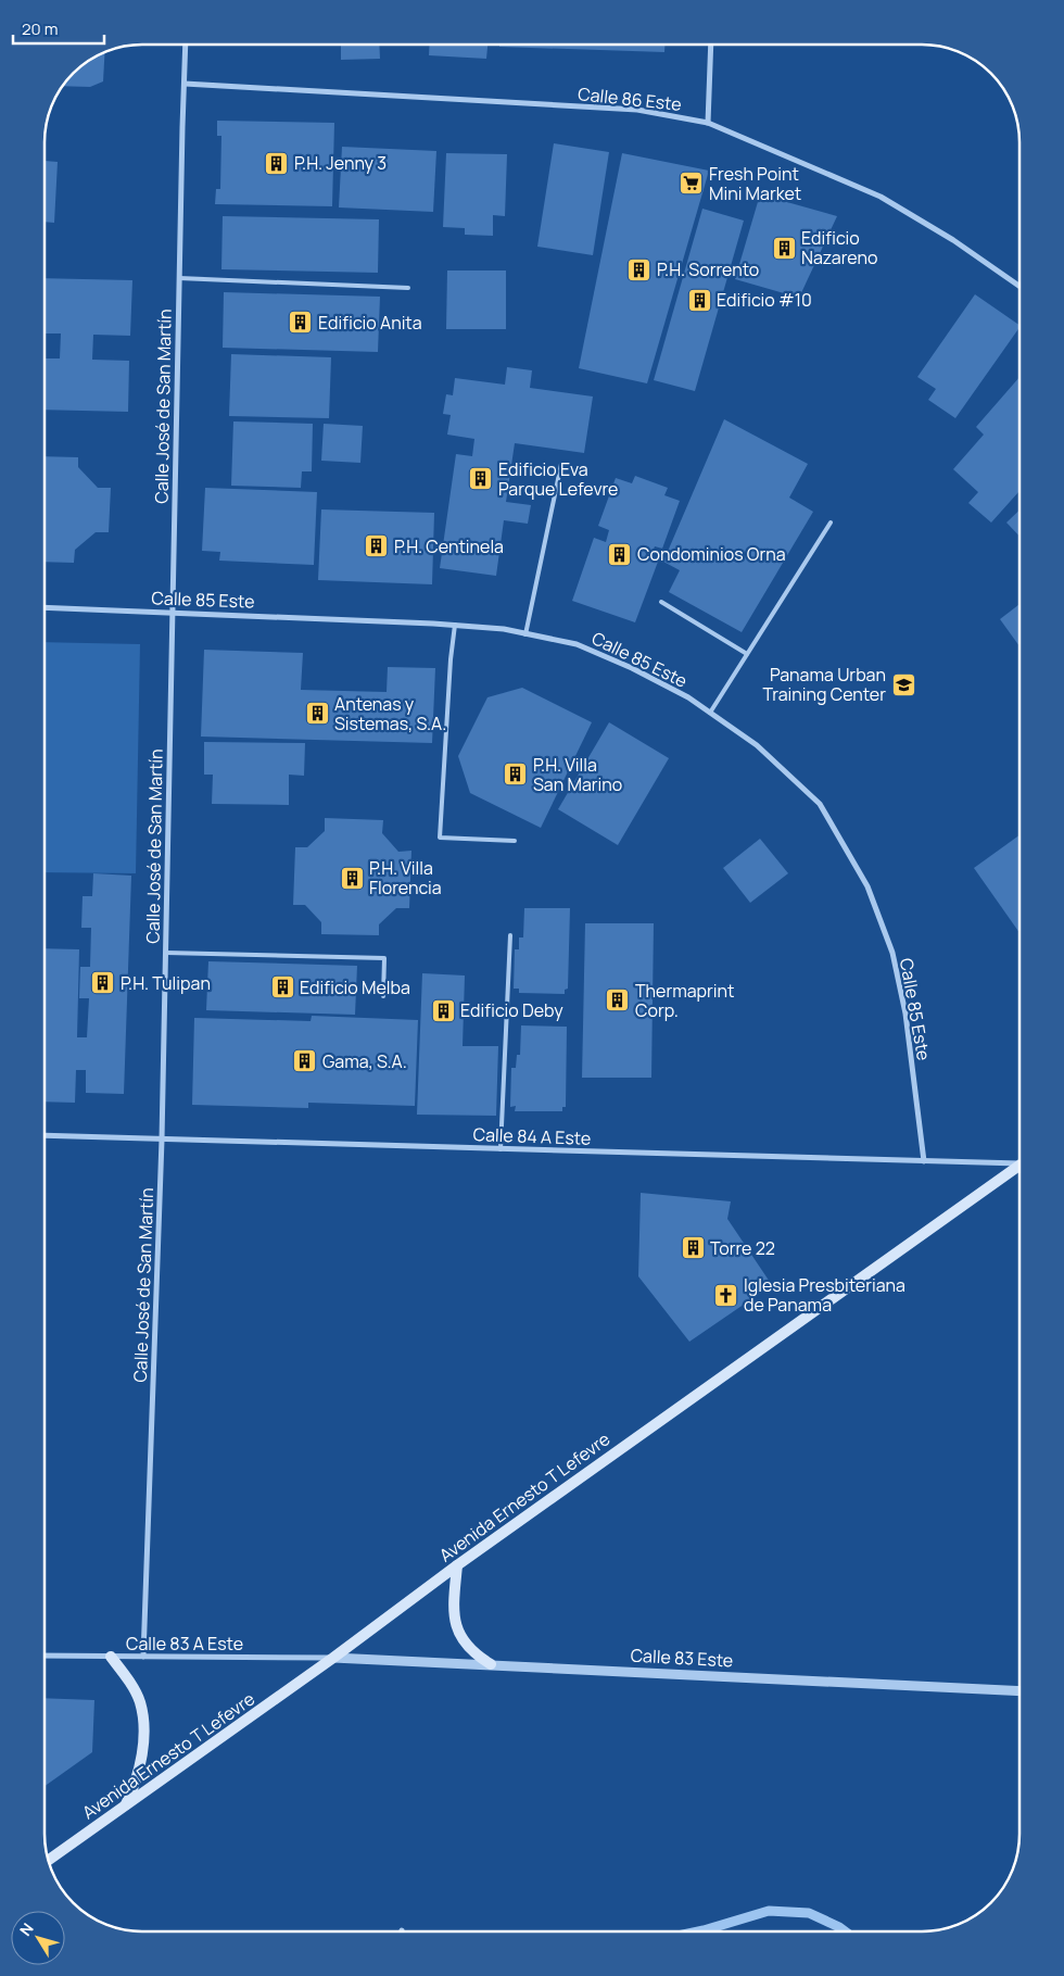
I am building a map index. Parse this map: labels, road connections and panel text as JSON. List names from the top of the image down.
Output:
{
  "streets": {
    "main road": ["Avenida Ernesto T Lefevre"],
    "street": [
      "Calle 86 Este",
      "Calle José de San Martín",
      "Calle 85 Este",
      "Calle 84 A Este",
      "Calle 83 A Este",
      "Calle 83 Este"
    ]
  },
  "crossings": [
    ["Calle 86 Este", "Calle José de San Martín"],
    ["Calle José de San Martín", "Calle 85 Este"],
    ["Calle José de San Martín", "Calle 84 A Este"],
    ["Calle José de San Martín", "Calle 83 A Este"],
    ["Calle 85 Este", "Calle 84 A Este"],
    ["Avenida Ernesto T Lefevre", "Calle 83 A Este"],
    ["Avenida Ernesto T Lefevre", "Calle 83 Este"],
    ["Calle 83 A Este", "Calle 83 Este"]
  ],
  "places": {
    "building": [
      "P.H. Jenny 3",
      "Edificio Nazareno",
      "P.H. Sorrento",
      "Edificio #10",
      "Edificio Anita",
      "Edificio Eva Parque Lefevre",
      "P.H. Centinela",
      "Condominios Orna",
      "Antenas y Sistemas, S.A.",
      "P.H. Villa San Marino",
      "P.H. Villa Florencia",
      "P.H. Tulipan",
      "Edificio Melba",
      "Thermaprint Corp.",
      "Edificio Deby",
      "Gama, S.A.",
      "Torre 22"
    ],
    "supermarket": ["Fresh Point Mini Market"],
    "school or university": ["Panama Urban Training Center"],
    "church": ["Iglesia Presbiteriana de Panama"]
  },
  "scale_bar": "20 m",
  "north": "top left"
}
